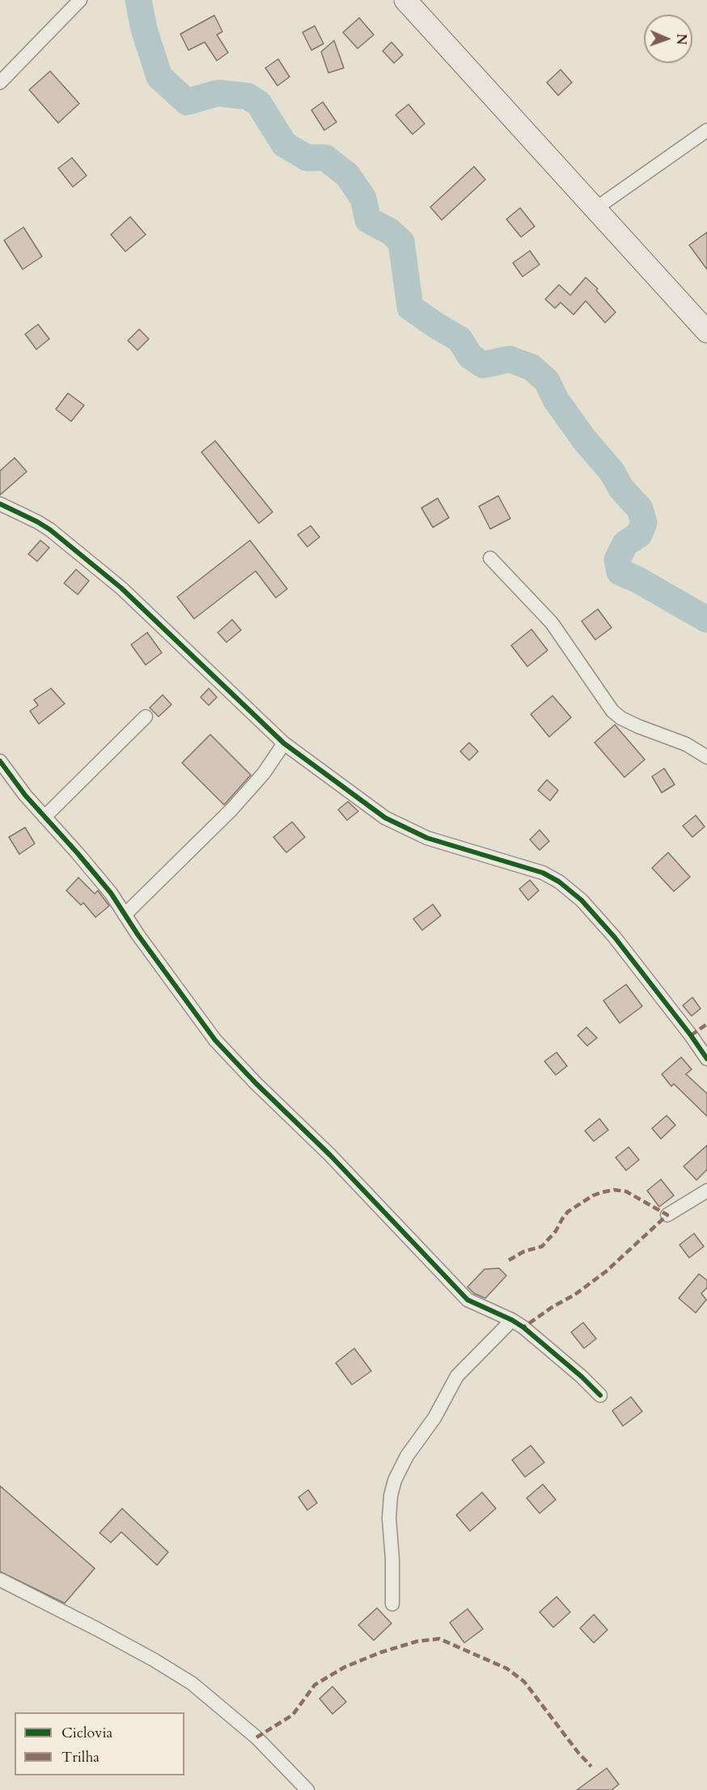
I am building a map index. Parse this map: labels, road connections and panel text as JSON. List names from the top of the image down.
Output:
{
  "legend": ["Ciclovia", "Trilha"],
  "north": "right"
}
